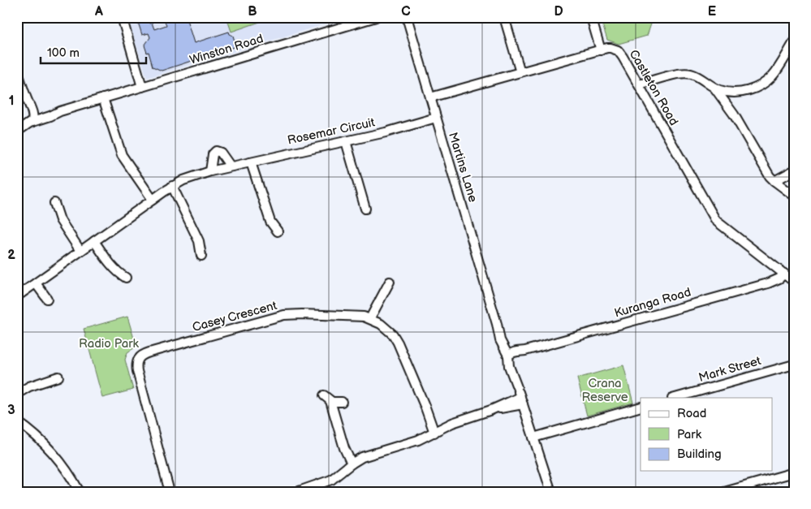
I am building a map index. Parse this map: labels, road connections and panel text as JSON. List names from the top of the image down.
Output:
{
  "streets": {
    "street": [
      "Winston Road",
      "Castleton Road",
      "Rosemar Circuit",
      "Martins Lane",
      "Kuranga Road",
      "Casey Crescent",
      "Mark Street"
    ]
  },
  "crossings": [
    ["Castleton Road", "Martins Lane"],
    ["Castleton Road", "Kuranga Road"],
    ["Rosemar Circuit", "Martins Lane"],
    ["Martins Lane", "Kuranga Road"]
  ],
  "parks": ["Radio Park", "Crana Reserve"],
  "legend": ["Road", "Park", "Building"],
  "scale_bar": "100 m",
  "grid": {
    "columns": [
      "A",
      "B",
      "C",
      "D",
      "E"
    ],
    "rows": ["1", "2", "3"]
  }
}
